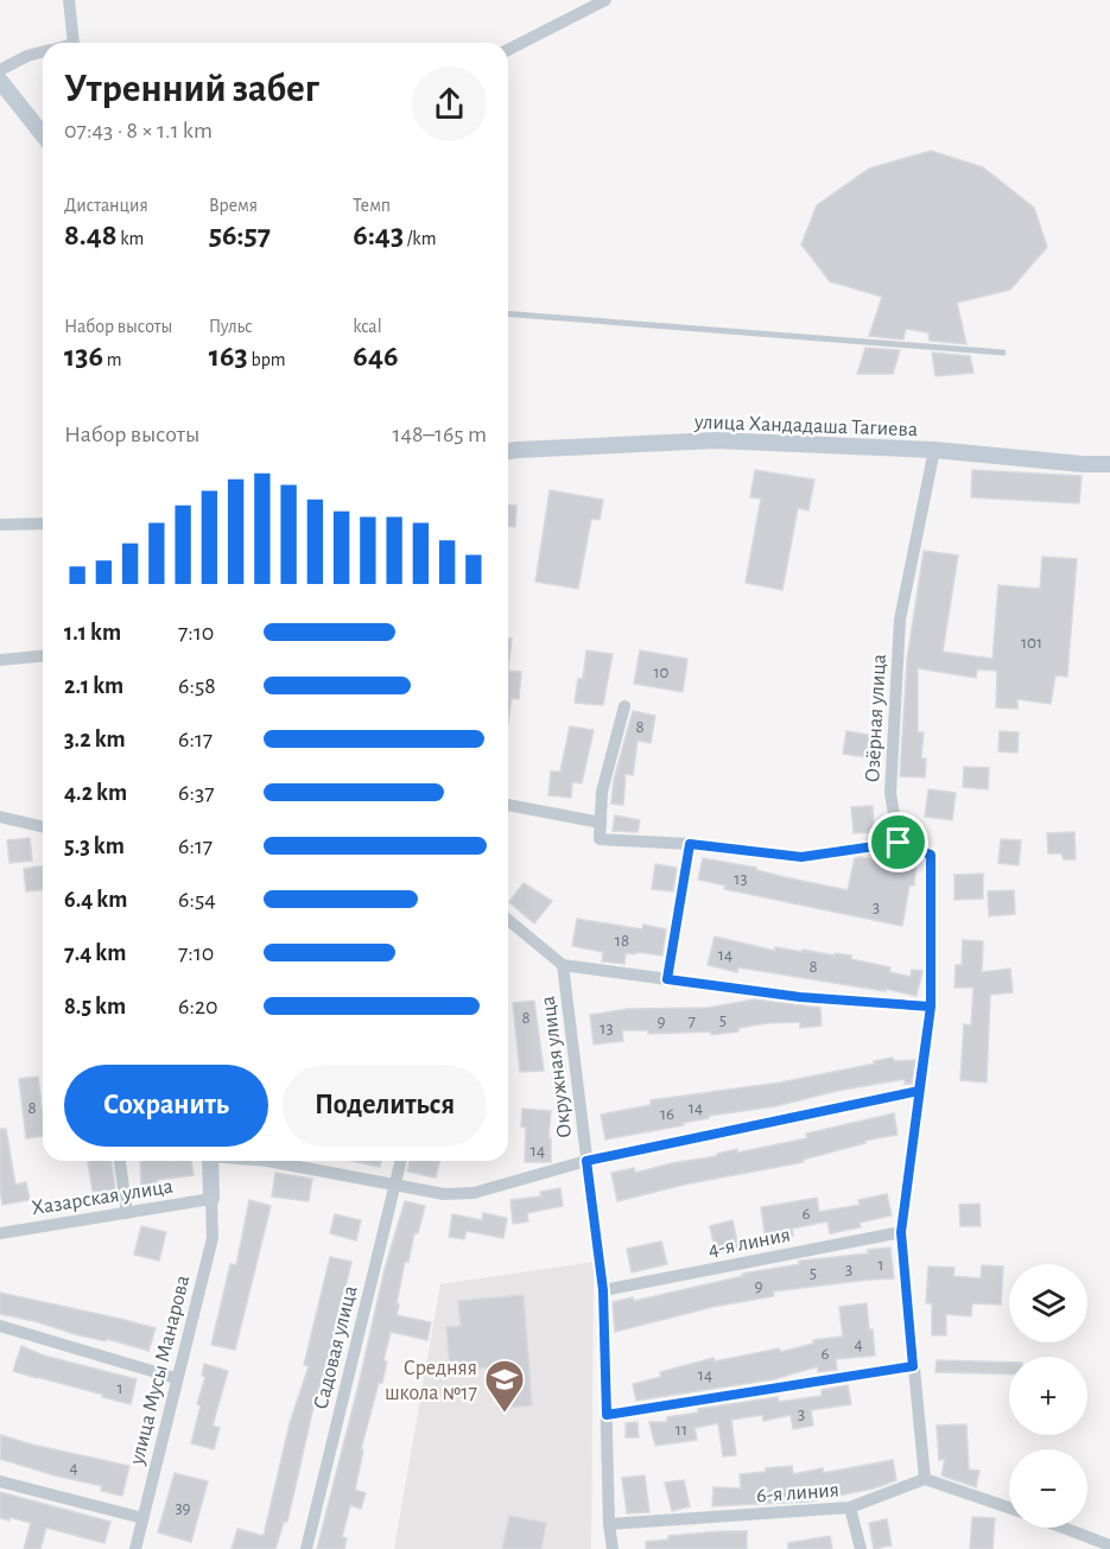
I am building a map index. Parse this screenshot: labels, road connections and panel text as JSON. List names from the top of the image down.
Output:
{
  "streets": {
    "street": [
      "улица Хандадаша Тагиева",
      "Озёрная улица",
      "Окружная улица",
      "Хазарская улица",
      "4-я линия",
      "Садовая улица",
      "улица Мусы Манарова",
      "6-я линия"
    ]
  },
  "crossings": [
    ["улица Хандадаша Тагиева", "Озёрная улица"],
    ["Окружная улица", "4-я линия"],
    ["Окружная улица", "6-я линия"],
    ["Хазарская улица", "улица Мусы Манарова"]
  ],
  "places": {
    "school or university": ["Средняя школа №17"]
  },
  "house_numbers": [
    "101",
    "10",
    "8",
    "13",
    "3",
    "18",
    "14",
    "8",
    "8",
    "5",
    "9",
    "7",
    "13",
    "8",
    "14",
    "16",
    "14",
    "6",
    "1",
    "3",
    "5",
    "9",
    "4",
    "6",
    "14",
    "1",
    "3",
    "11",
    "4",
    "39"
  ],
  "page": {
    "heading": ["Утренний забег", "07:43 · 8 × 1.1 km"],
    "stats": [
      ["Дистанция", "8.48 km"],
      ["Время", "56:57"],
      ["Темп", "6:43 /km"],
      ["Набор высоты", "136 m"],
      ["Пульс", "163 bpm"],
      ["kcal", "646"]
    ],
    "chart": ["Набор высоты", "148–165 m"],
    "list": [
      {
        "name": "1.1 km",
        "note": "7:10"
      },
      {
        "name": "2.1 km",
        "note": "6:58"
      },
      {
        "name": "3.2 km",
        "note": "6:17"
      },
      {
        "name": "4.2 km",
        "note": "6:37"
      },
      {
        "name": "5.3 km",
        "note": "6:17"
      },
      {
        "name": "6.4 km",
        "note": "6:54"
      },
      {
        "name": "7.4 km",
        "note": "7:10"
      },
      {
        "name": "8.5 km",
        "note": "6:20"
      }
    ],
    "buttons": ["Сохранить", "Поделиться"],
    "map_buttons": ["+", "−"]
  }
}
